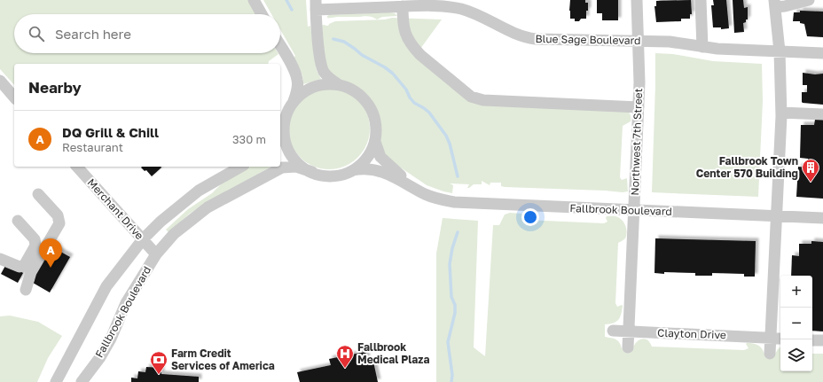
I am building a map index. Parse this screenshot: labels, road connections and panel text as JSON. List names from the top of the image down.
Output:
{
  "streets": {
    "street": [
      "Blue Sage Boulevard",
      "Northwest 7th Street",
      "Merchant Drive",
      "Fallbrook Boulevard",
      "Clayton Drive"
    ]
  },
  "crossings": [
    ["Blue Sage Boulevard", "Northwest 7th Street"],
    ["Northwest 7th Street", "Fallbrook Boulevard"],
    ["Northwest 7th Street", "Clayton Drive"],
    ["Merchant Drive", "Fallbrook Boulevard"]
  ],
  "places": {
    "building": ["Fallbrook Town Center 570 Building"],
    "hospital": ["Fallbrook Medical Plaza"],
    "bank": ["Farm Credit Services of America"]
  },
  "page": {
    "search": "Search here",
    "heading": "Nearby",
    "list": [
      {
        "mark": "A",
        "name": "DQ Grill & Chill",
        "note": "Restaurant",
        "value": "330 m"
      }
    ],
    "pins": "A",
    "map_buttons": ["+", "−"]
  }
}
